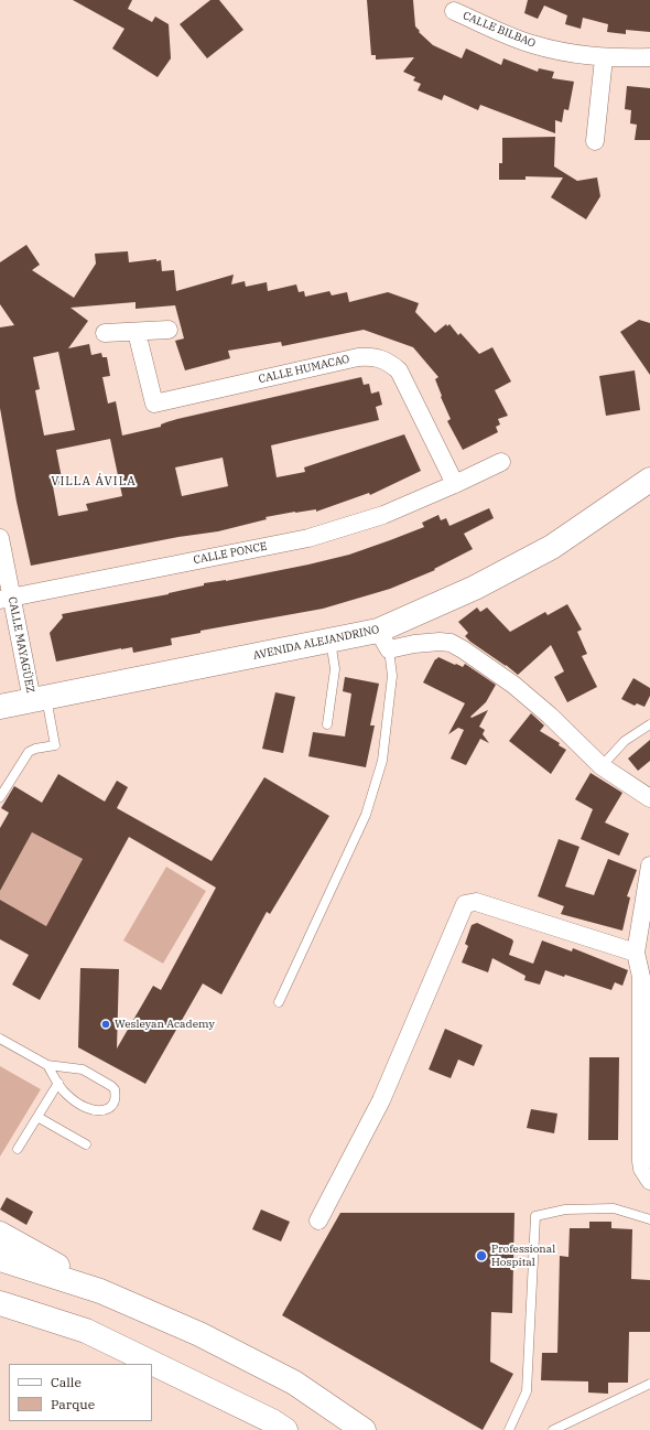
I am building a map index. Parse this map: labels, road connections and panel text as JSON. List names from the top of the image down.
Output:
{
  "streets": {
    "main road": ["AVENIDA ALEJANDRINO"],
    "street": [
      "CALLE BILBAO",
      "CALLE HUMACAO",
      "CALLE PONCE",
      "CALLE MAYAGÜEZ"
    ]
  },
  "crossings": [
    ["CALLE HUMACAO", "CALLE PONCE"],
    ["CALLE PONCE", "CALLE MAYAGÜEZ"],
    ["AVENIDA ALEJANDRINO", "CALLE MAYAGÜEZ"]
  ],
  "districts": ["VILLA ÁVILA"],
  "places": ["Wesleyan Academy", "Professional Hospital"],
  "legend": ["Calle", "Parque"]
}
